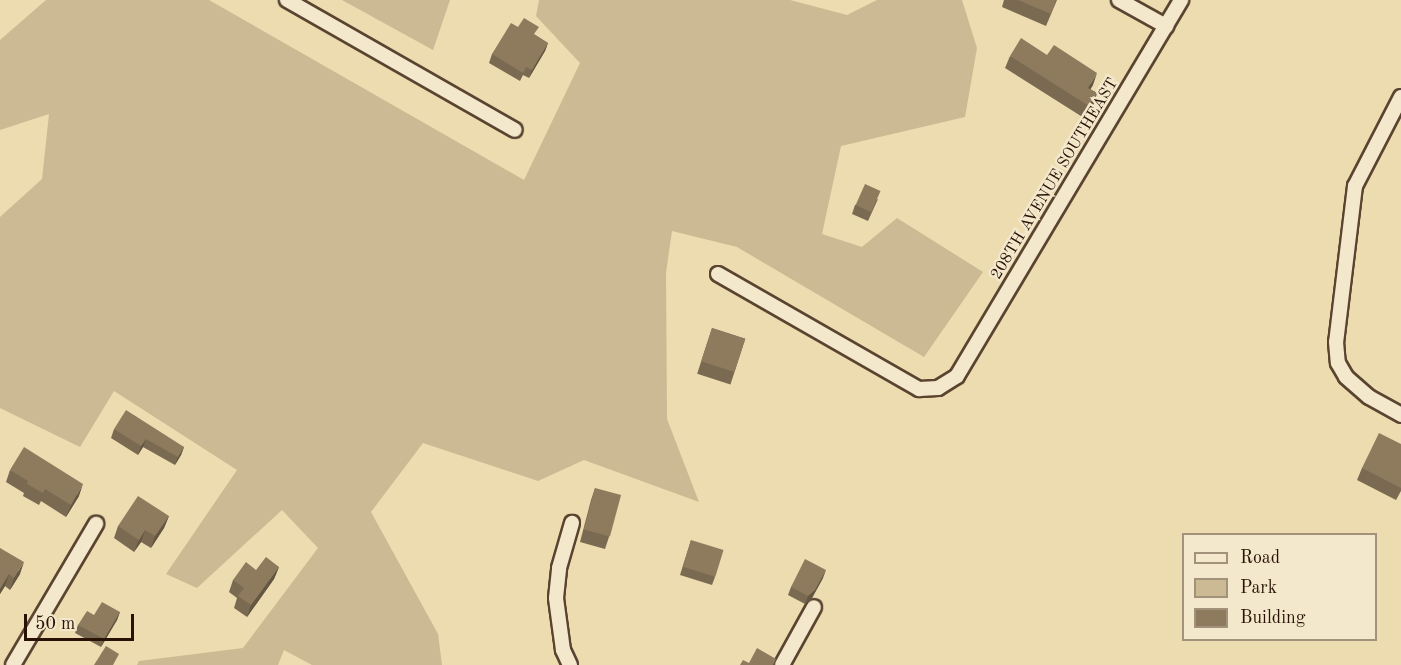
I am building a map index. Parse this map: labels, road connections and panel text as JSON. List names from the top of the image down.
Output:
{
  "streets": {
    "street": ["208TH AVENUE SOUTHEAST"]
  },
  "legend": ["Road", "Park", "Building"],
  "scale_bar": "50 m"
}
